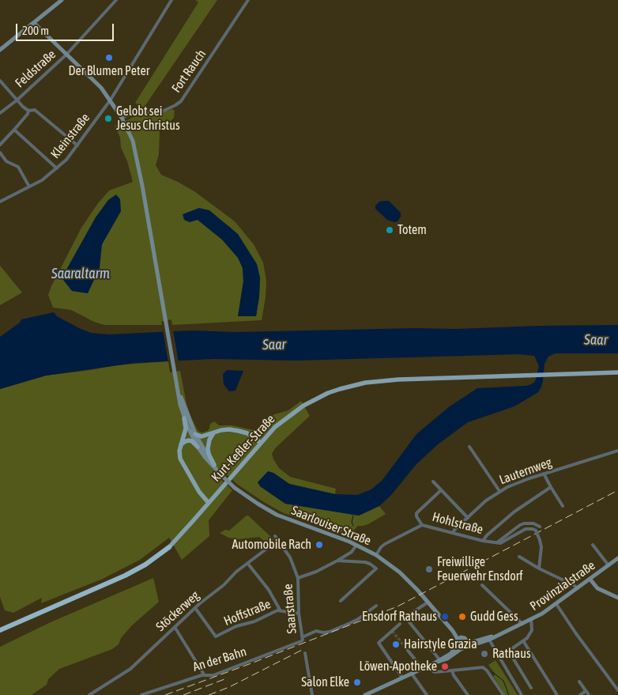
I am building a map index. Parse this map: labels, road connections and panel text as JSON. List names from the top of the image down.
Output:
{
  "streets": {
    "main road": ["Kurt-Keßler-Straße", "Saarlouiser Straße", "Provinzialstraße"],
    "street": [
      "Feldstraße",
      "Fort Rauch",
      "Kleinstraße",
      "Lauternweg",
      "Hohlstraße",
      "Saarstraße",
      "Stöckerweg",
      "Hoffstraße",
      "An der Bahn"
    ]
  },
  "crossings": [
    ["Lauternweg", "Hohlstraße"],
    ["Hohlstraße", "Saarlouiser Straße"],
    ["Saarlouiser Straße", "Provinzialstraße"],
    ["Saarstraße", "Stöckerweg"],
    ["Saarstraße", "Hoffstraße"],
    ["Saarstraße", "An der Bahn"],
    ["Stöckerweg", "Hoffstraße"]
  ],
  "water": ["Saaraltarm", "Saar"],
  "places": [
    "Der Blumen Peter",
    "Gelobt sei Jesus Christus",
    "Totem",
    "Automobile Rach",
    "Freiwillige Feuerwehr Ensdorf",
    "Ensdorf Rathaus",
    "Gudd Gess",
    "Hairstyle Grazia",
    "Rathaus",
    "Löwen-Apotheke",
    "Salon Elke"
  ],
  "scale_bar": "200 m"
}
